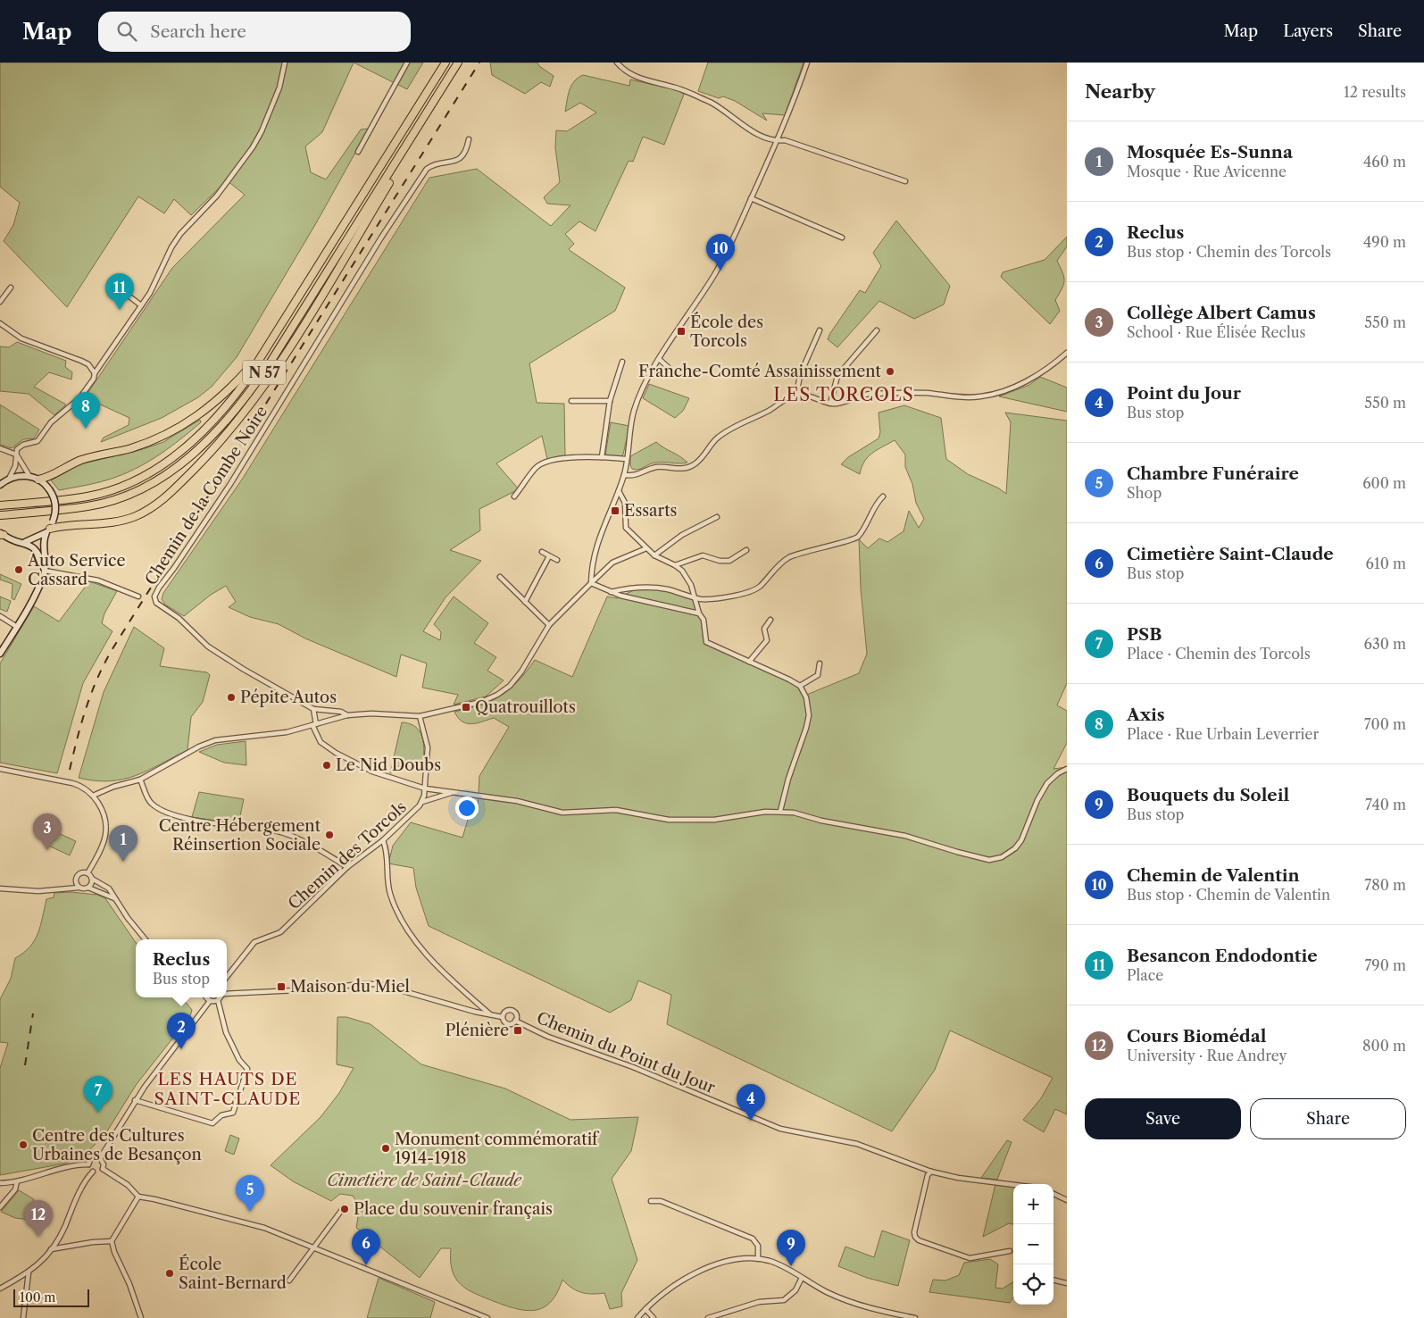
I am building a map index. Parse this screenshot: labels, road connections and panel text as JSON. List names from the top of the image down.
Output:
{
  "streets": {
    "highway": ["N 57"],
    "street": ["Chemin de la Combe Noire", "Chemin des Torcols", "Chemin du Point du Jour"]
  },
  "districts": ["LES TORCOLS", "LES HAUTS DE SAINT-CLAUDE"],
  "parks": ["Cimetière de Saint-Claude"],
  "places": {
    "transit": [
      "École des Torcols",
      "Essarts",
      "Quatrouillots",
      "Maison du Miel",
      "Plénière"
    ],
    "other": [
      "Franche-Comté Assainissement",
      "Auto Service Cassard",
      "Pépite Autos",
      "Le Nid Doubs",
      "Centre Hébergement Réinsertion Sociale",
      "Centre des Cultures Urbaines de Besançon",
      "Monument commémoratif 1914-1918",
      "Place du souvenir français",
      "École Saint-Bernard"
    ]
  },
  "scale_bar": "100 m",
  "page": {
    "header": "Map",
    "search": "Search here",
    "nav": ["Map", "Layers", "Share"],
    "heading": ["Nearby", "12 results"],
    "list": [
      {
        "mark": "1",
        "name": "Mosquée Es-Sunna",
        "note": "Mosque · Rue Avicenne",
        "value": "460 m"
      },
      {
        "mark": "2",
        "name": "Reclus",
        "note": "Bus stop · Chemin des Torcols",
        "value": "490 m"
      },
      {
        "mark": "3",
        "name": "Collège Albert Camus",
        "note": "School · Rue Élisée Reclus",
        "value": "550 m"
      },
      {
        "mark": "4",
        "name": "Point du Jour",
        "note": "Bus stop",
        "value": "550 m"
      },
      {
        "mark": "5",
        "name": "Chambre Funéraire",
        "note": "Shop",
        "value": "600 m"
      },
      {
        "mark": "6",
        "name": "Cimetière Saint-Claude",
        "note": "Bus stop",
        "value": "610 m"
      },
      {
        "mark": "7",
        "name": "PSB",
        "note": "Place · Chemin des Torcols",
        "value": "630 m"
      },
      {
        "mark": "8",
        "name": "Axis",
        "note": "Place · Rue Urbain Leverrier",
        "value": "700 m"
      },
      {
        "mark": "9",
        "name": "Bouquets du Soleil",
        "note": "Bus stop",
        "value": "740 m"
      },
      {
        "mark": "10",
        "name": "Chemin de Valentin",
        "note": "Bus stop · Chemin de Valentin",
        "value": "780 m"
      },
      {
        "mark": "11",
        "name": "Besancon Endodontie",
        "note": "Place",
        "value": "790 m"
      },
      {
        "mark": "12",
        "name": "Cours Biomédal",
        "note": "University · Rue Andrey",
        "value": "800 m"
      }
    ],
    "pins": [
      "10",
      "11",
      "8",
      "3",
      "1",
      "2",
      "7",
      "4",
      "5",
      "12",
      "6",
      "9"
    ],
    "popup": ["Reclus", "Bus stop"],
    "buttons": ["Save", "Share"],
    "map_buttons": ["+", "−"],
    "scale": "100 m"
  }
}
